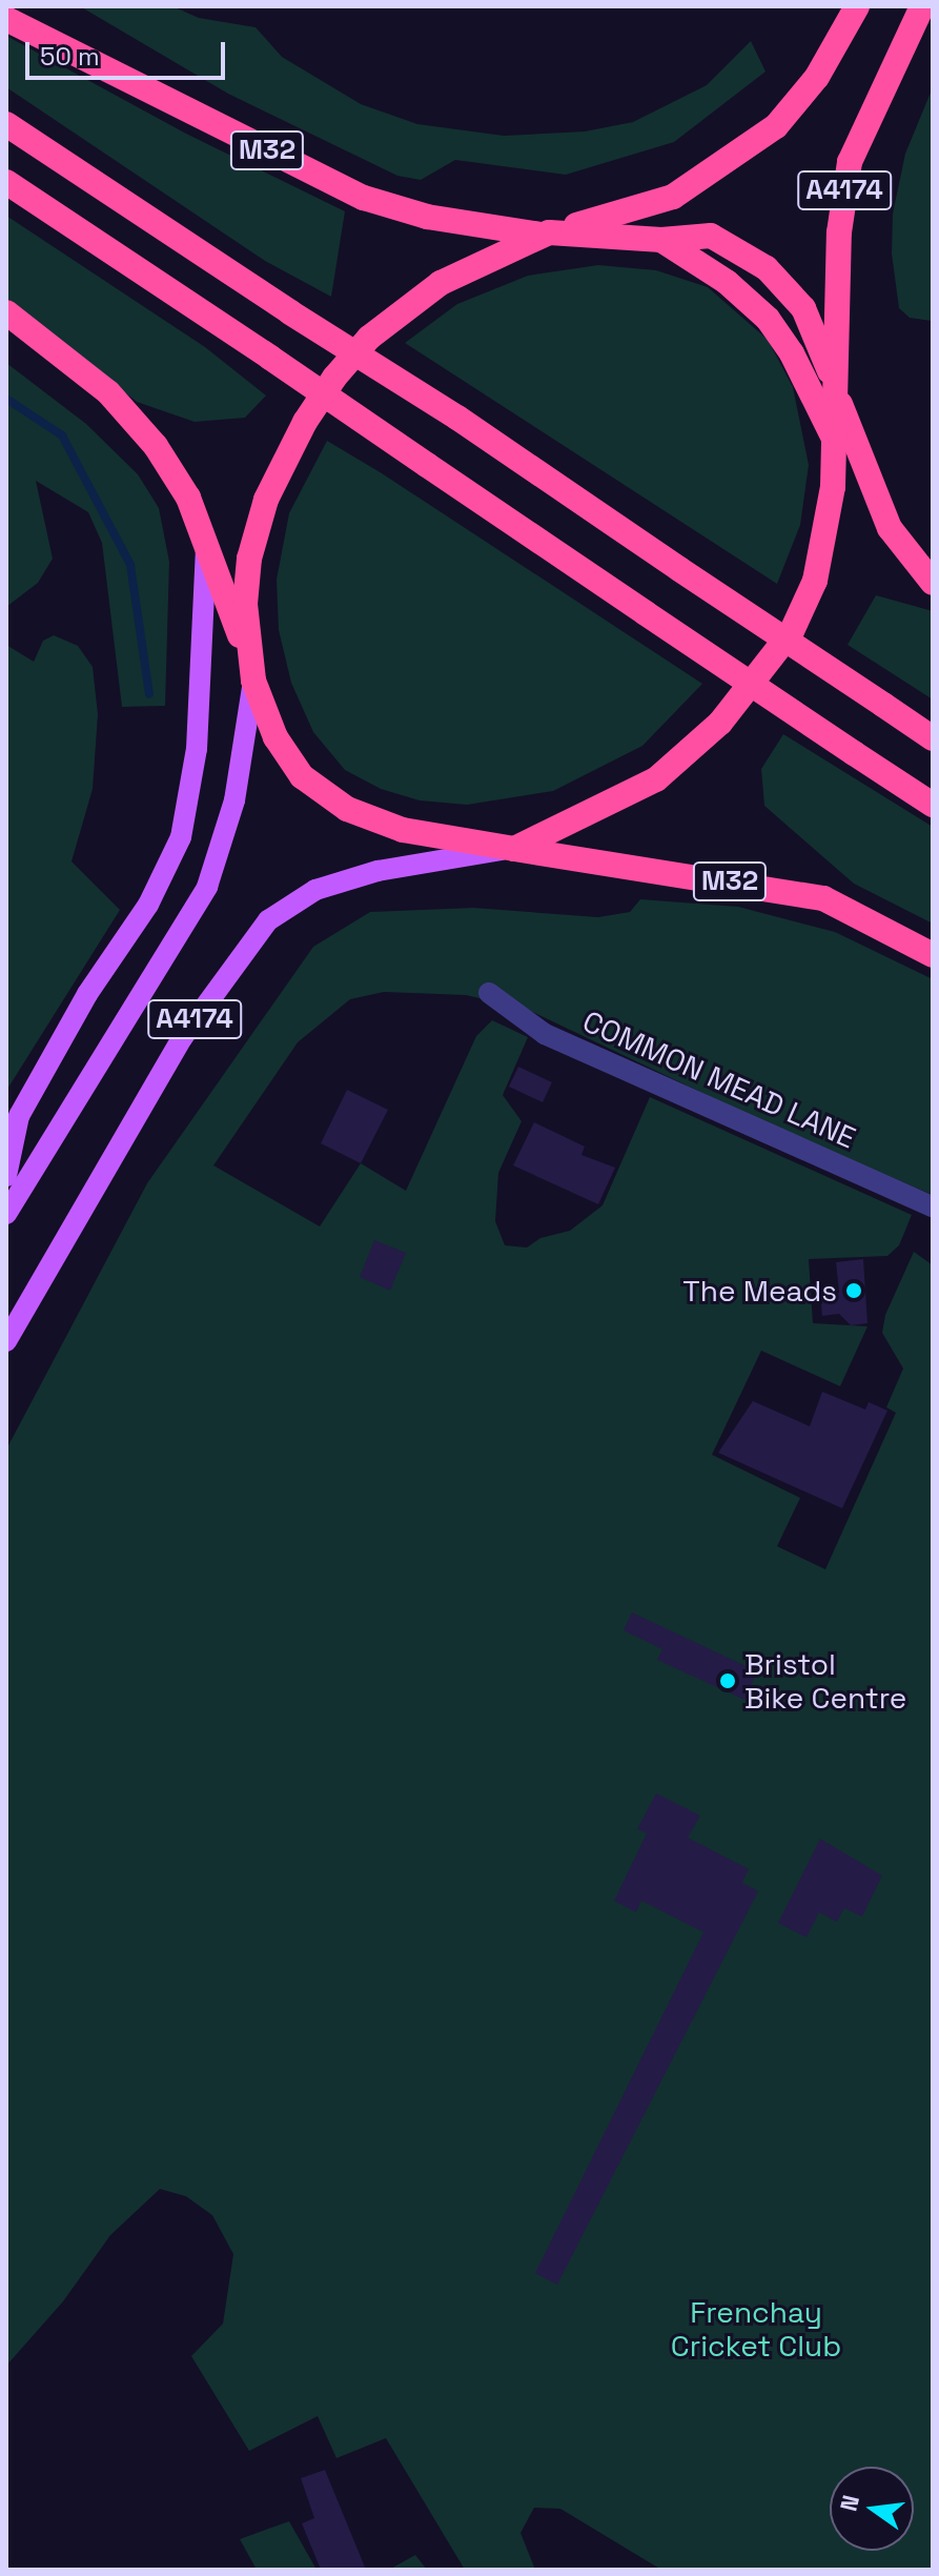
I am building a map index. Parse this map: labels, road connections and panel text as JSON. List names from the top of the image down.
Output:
{
  "streets": {
    "highway": ["M32", "A4174"],
    "street": ["COMMON MEAD LANE"]
  },
  "crossings": [
    ["M32", "A4174"]
  ],
  "parks": ["Frenchay Cricket Club"],
  "places": ["The Meads", "Bristol Bike Centre"],
  "scale_bar": "50 m",
  "north": "left"
}
